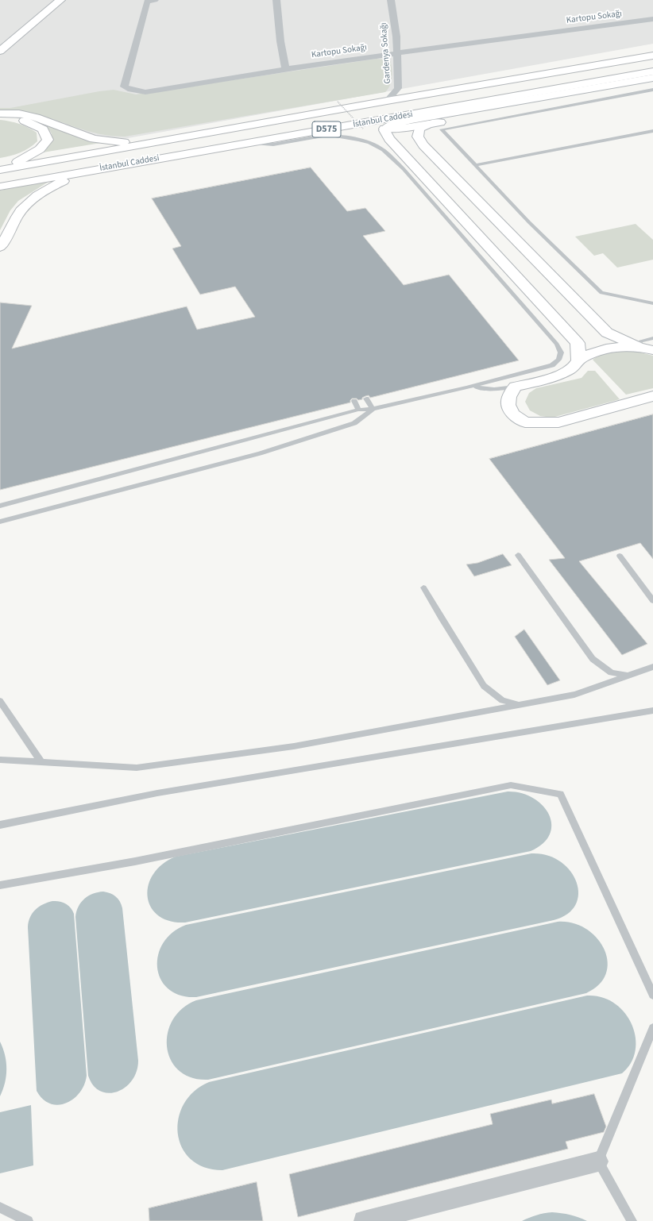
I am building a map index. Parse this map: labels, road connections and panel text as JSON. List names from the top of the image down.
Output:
{
  "streets": {
    "main road": ["İstanbul Caddesi", "D575"],
    "street": ["Kartopu Sokağı", "Gardenya Sokağı"]
  },
  "crossings": [
    ["Kartopu Sokağı", "Gardenya Sokağı"],
    ["Gardenya Sokağı", "İstanbul Caddesi"]
  ]
}
